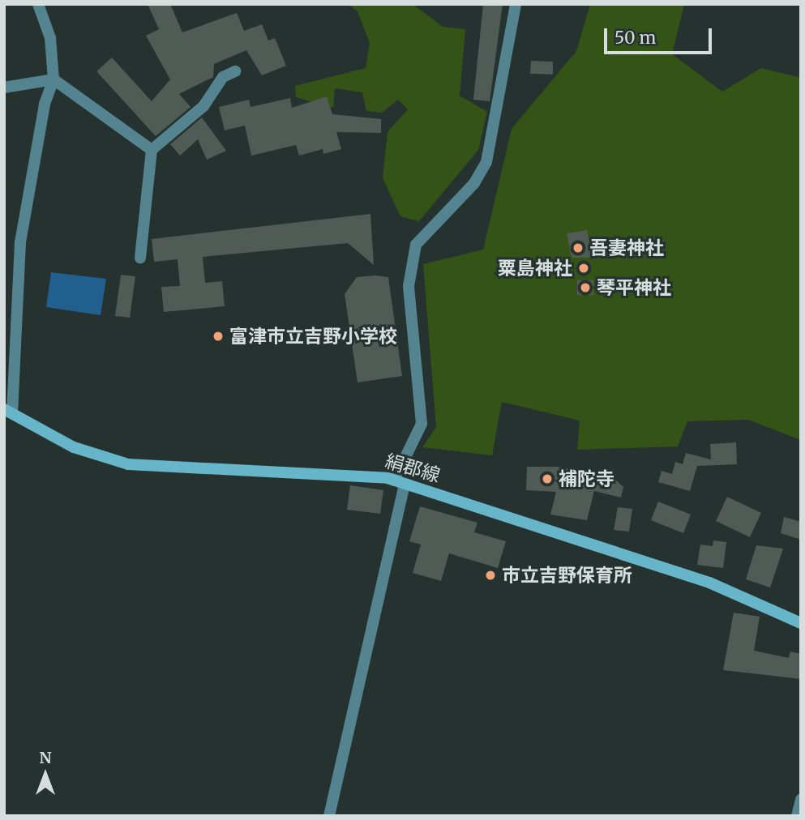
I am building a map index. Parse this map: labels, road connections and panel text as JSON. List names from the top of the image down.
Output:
{
  "streets": {
    "main road": ["絹郡線"]
  },
  "places": [
    "吾妻神社",
    "粟島神社",
    "琴平神社",
    "富津市立吉野小学校",
    "補陀寺",
    "市立吉野保育所"
  ],
  "scale_bar": "50 m",
  "north": "top"
}
